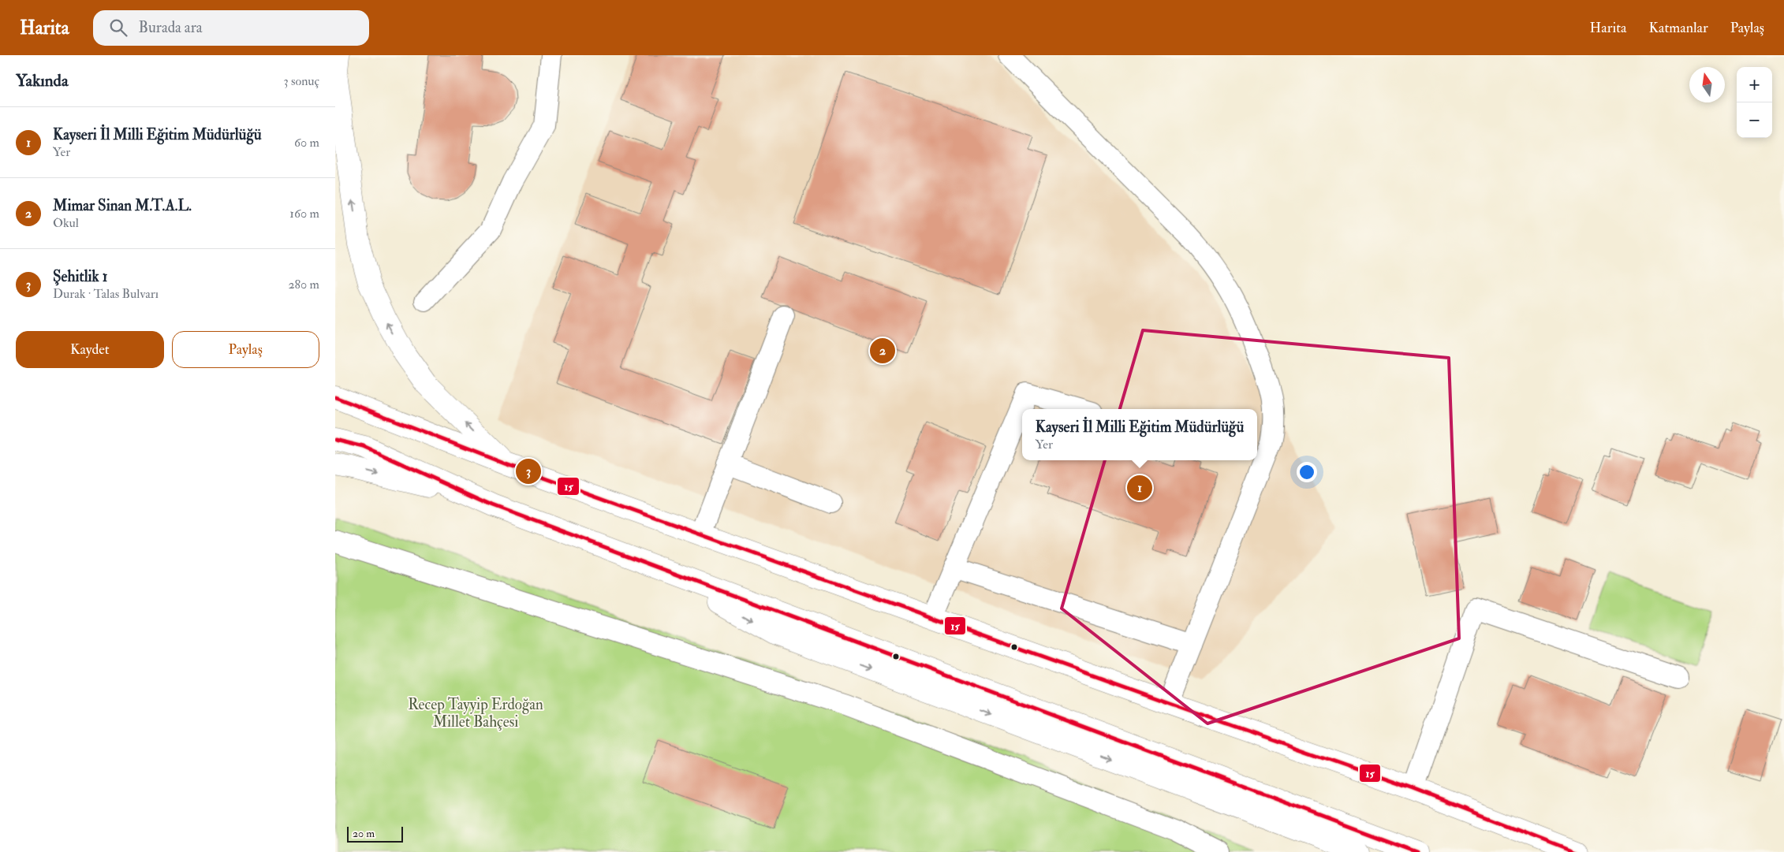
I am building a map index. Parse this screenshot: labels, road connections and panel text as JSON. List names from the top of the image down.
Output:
{
  "parks": ["Recep Tayyip Erdoğan Millet Bahçesi"],
  "lines": ["transit line 15"],
  "scale_bar": "20 m",
  "north": "top",
  "page": {
    "header": "Harita",
    "search": "Burada ara",
    "nav": ["Harita", "Katmanlar", "Paylaş"],
    "heading": ["Yakında", "3 sonuç"],
    "map_buttons": ["+", "−"],
    "list": [
      {
        "mark": "1",
        "name": "Kayseri İl Milli Eğitim Müdürlüğü",
        "note": "Yer",
        "value": "60 m"
      },
      {
        "mark": "2",
        "name": "Mimar Sinan M.T.A.L.",
        "note": "Okul",
        "value": "160 m"
      },
      {
        "mark": "3",
        "name": "Şehitlik 1",
        "note": "Durak · Talas Bulvarı",
        "value": "280 m"
      }
    ],
    "buttons": ["Kaydet", "Paylaş"],
    "pins": ["2", "3", "1"],
    "popup": ["Kayseri İl Milli Eğitim Müdürlüğü", "Yer"],
    "scale": "20 m"
  }
}
